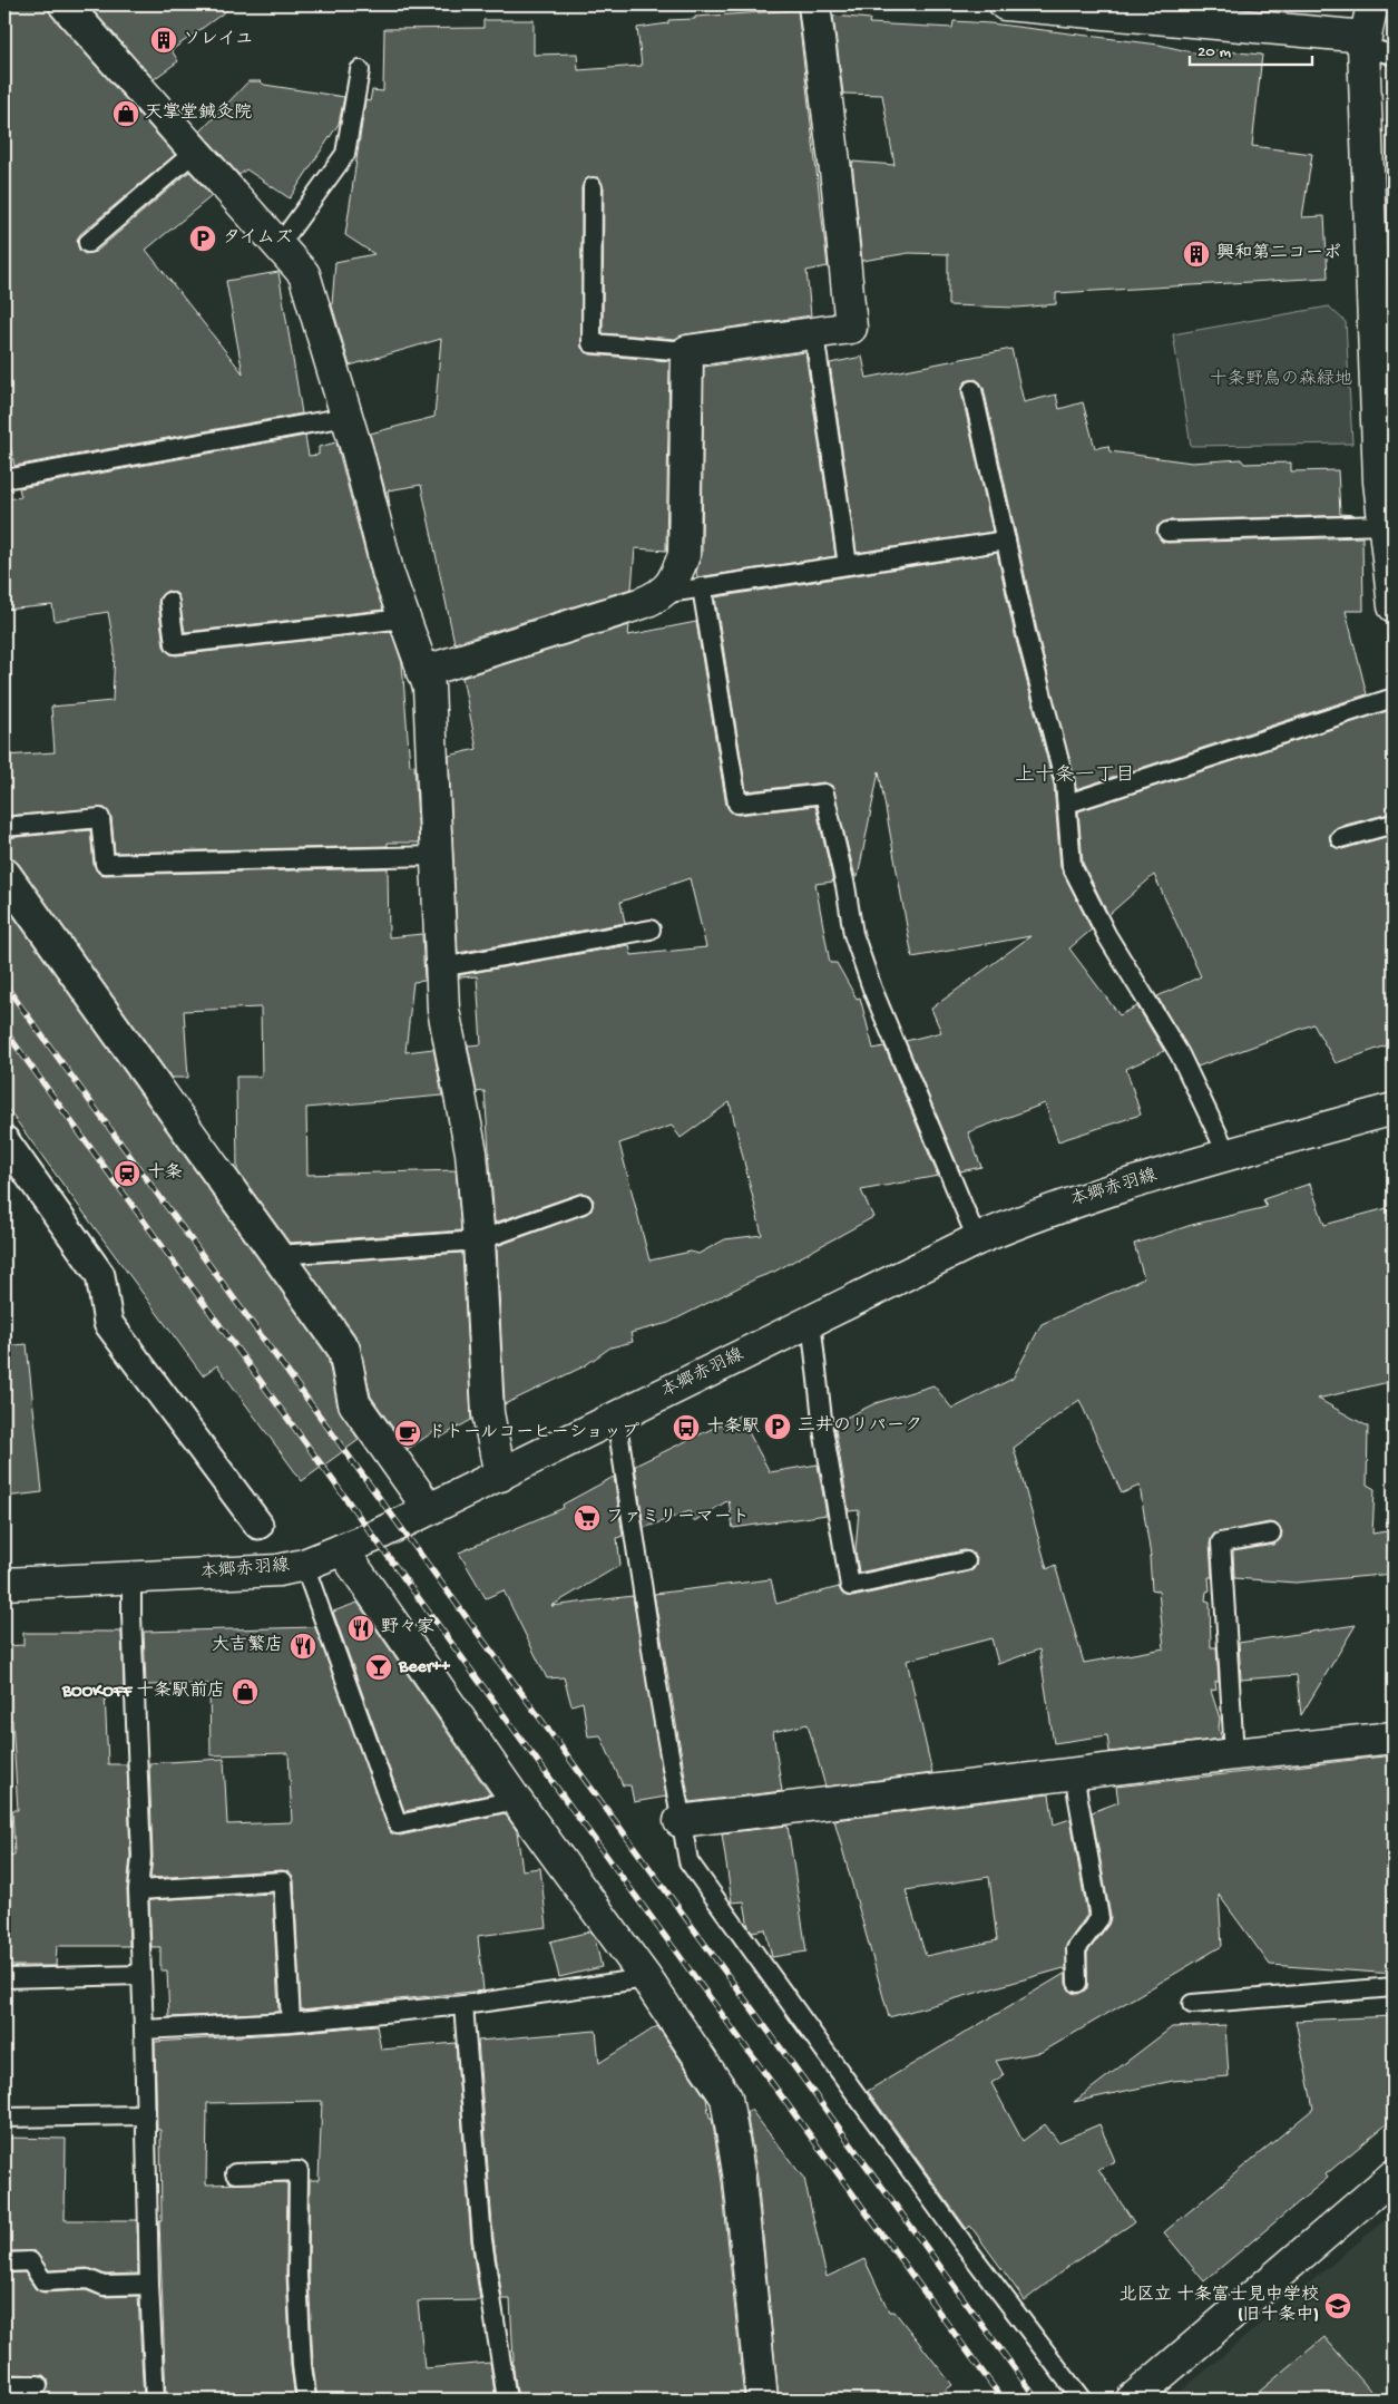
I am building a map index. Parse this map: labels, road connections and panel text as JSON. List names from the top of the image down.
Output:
{
  "streets": {
    "street": ["本郷赤羽線"]
  },
  "districts": ["上十条一丁目"],
  "parks": ["十条野鳥の森緑地"],
  "places": {
    "building": ["ソレイユ", "興和第二コーポ"],
    "shop": ["天掌堂鍼灸院", "BOOKOFF 十条駅前店"],
    "parking": ["タイムズ", "三井のリパーク"],
    "station": ["十条"],
    "bus stop": ["十条駅"],
    "cafe": ["ドトールコーヒーショップ"],
    "supermarket": ["ファミリーマート"],
    "restaurant": ["野々家", "大吉繁店"],
    "bar": ["Beer++"],
    "school or university": ["北区立 十条富士見中学校 (旧十条中)"]
  },
  "scale_bar": "20 m"
}
